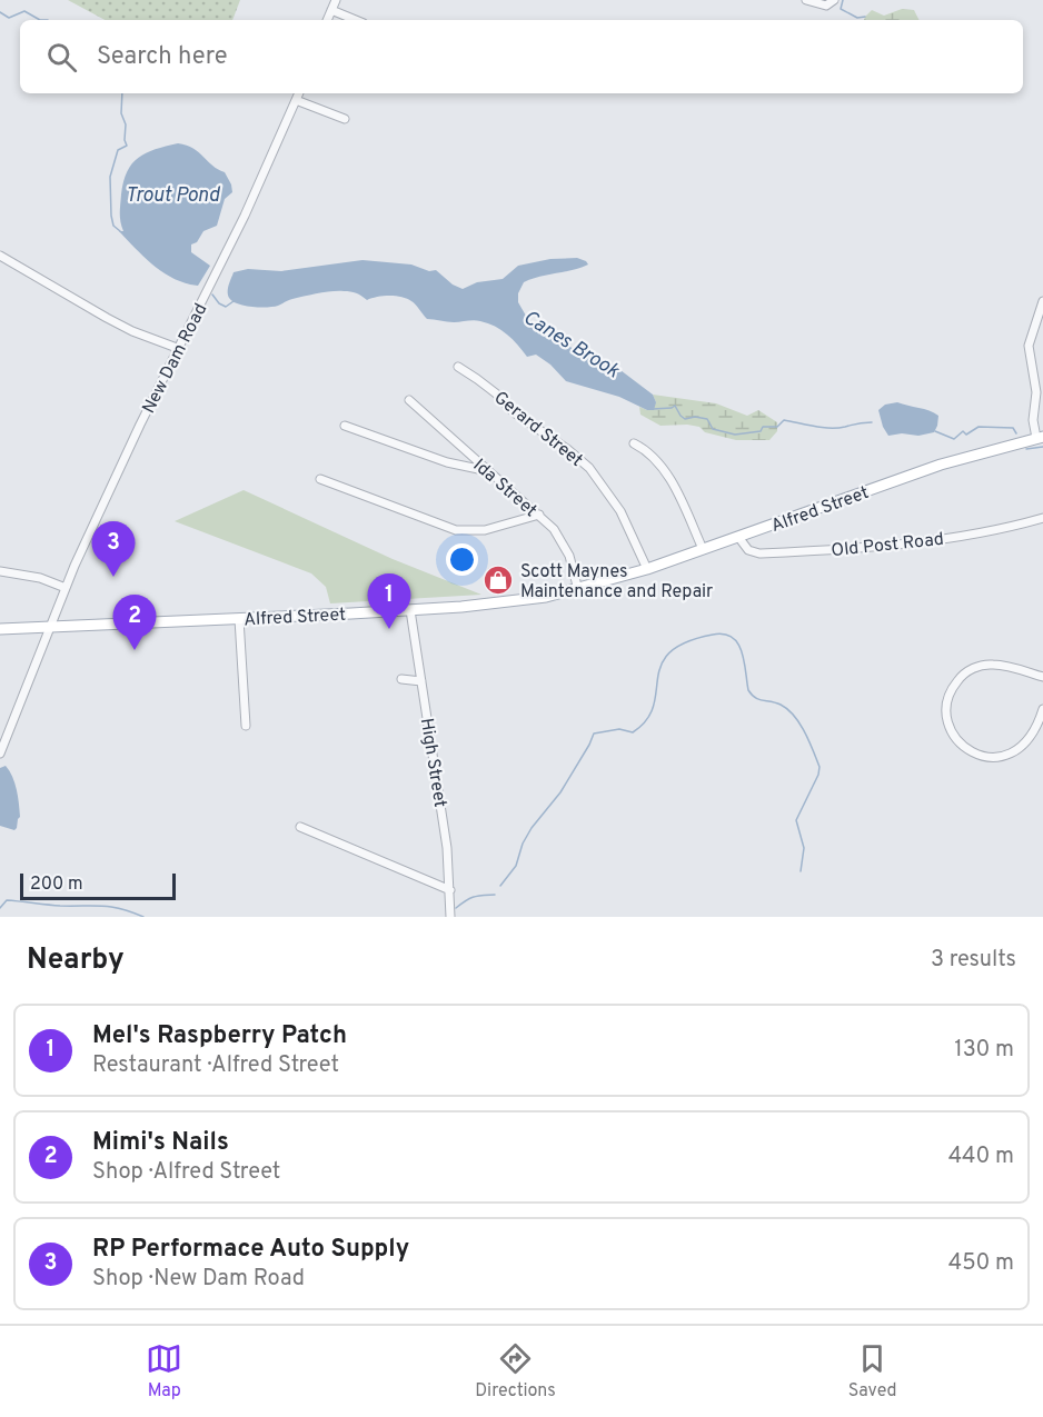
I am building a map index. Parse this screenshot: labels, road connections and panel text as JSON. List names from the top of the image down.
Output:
{
  "streets": {
    "main road": ["Alfred Street"],
    "street": [
      "New Dam Road",
      "Gerard Street",
      "Ida Street",
      "Old Post Road",
      "High Street"
    ]
  },
  "crossings": [
    ["New Dam Road", "Alfred Street"],
    ["Gerard Street", "Alfred Street"],
    ["Ida Street", "Alfred Street"],
    ["Alfred Street", "Old Post Road"],
    ["Alfred Street", "High Street"]
  ],
  "water": ["Trout Pond", "Canes Brook"],
  "places": {
    "shop": ["Scott Maynes Maintenance and Repair"]
  },
  "scale_bar": "200 m",
  "page": {
    "search": "Search here",
    "pins": ["3", "1", "2"],
    "scale": "200 m",
    "heading": ["Nearby", "3 results"],
    "list": [
      {
        "mark": "1",
        "name": "Mel's Raspberry Patch",
        "note": "Restaurant · Alfred Street",
        "value": "130 m"
      },
      {
        "mark": "2",
        "name": "Mimi's Nails",
        "note": "Shop · Alfred Street",
        "value": "440 m"
      },
      {
        "mark": "3",
        "name": "RP Performace Auto Supply",
        "note": "Shop · New Dam Road",
        "value": "450 m"
      }
    ],
    "nav": ["Map", "Directions", "Saved"]
  }
}
